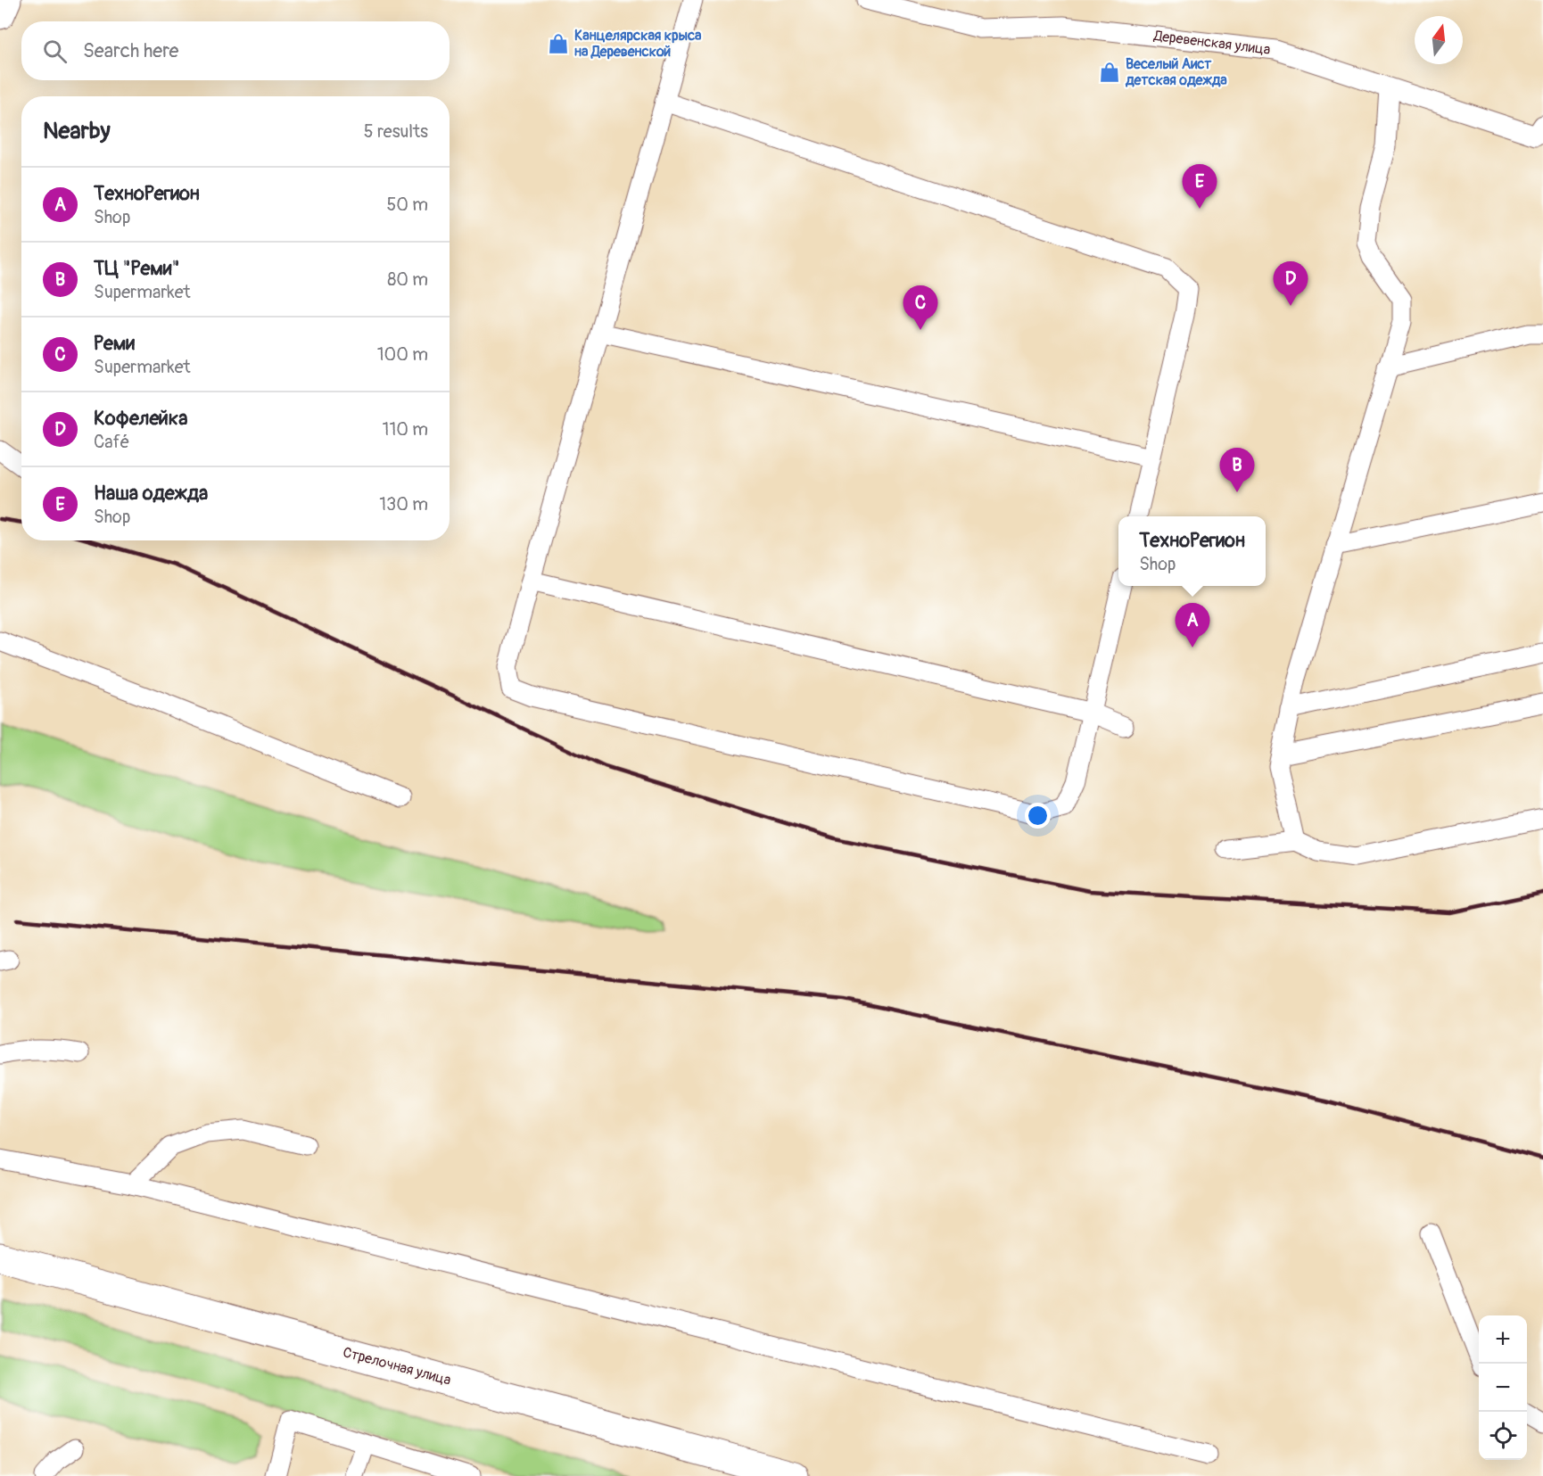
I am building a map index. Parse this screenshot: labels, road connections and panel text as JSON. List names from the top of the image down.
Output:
{
  "streets": {
    "main road": ["Стрелочная улица"],
    "lane": ["Деревенская улица"]
  },
  "places": {
    "shop": ["Канцелярская крыса на Деревенской", "Веселый Аист детская одежда"]
  },
  "north": "top",
  "page": {
    "search": "Search here",
    "heading": ["Nearby", "5 results"],
    "pins": [
      "E",
      "D",
      "C",
      "B",
      "A"
    ],
    "list": [
      {
        "mark": "A",
        "name": "ТехноРегион",
        "note": "Shop",
        "value": "50 m"
      },
      {
        "mark": "B",
        "name": "ТЦ \"Реми\"",
        "note": "Supermarket",
        "value": "80 m"
      },
      {
        "mark": "C",
        "name": "Реми",
        "note": "Supermarket",
        "value": "100 m"
      },
      {
        "mark": "D",
        "name": "Кофелейка",
        "note": "Café",
        "value": "110 m"
      },
      {
        "mark": "E",
        "name": "Наша одежда",
        "note": "Shop",
        "value": "130 m"
      }
    ],
    "popup": ["ТехноРегион", "Shop"],
    "map_buttons": ["+", "−"]
  }
}
